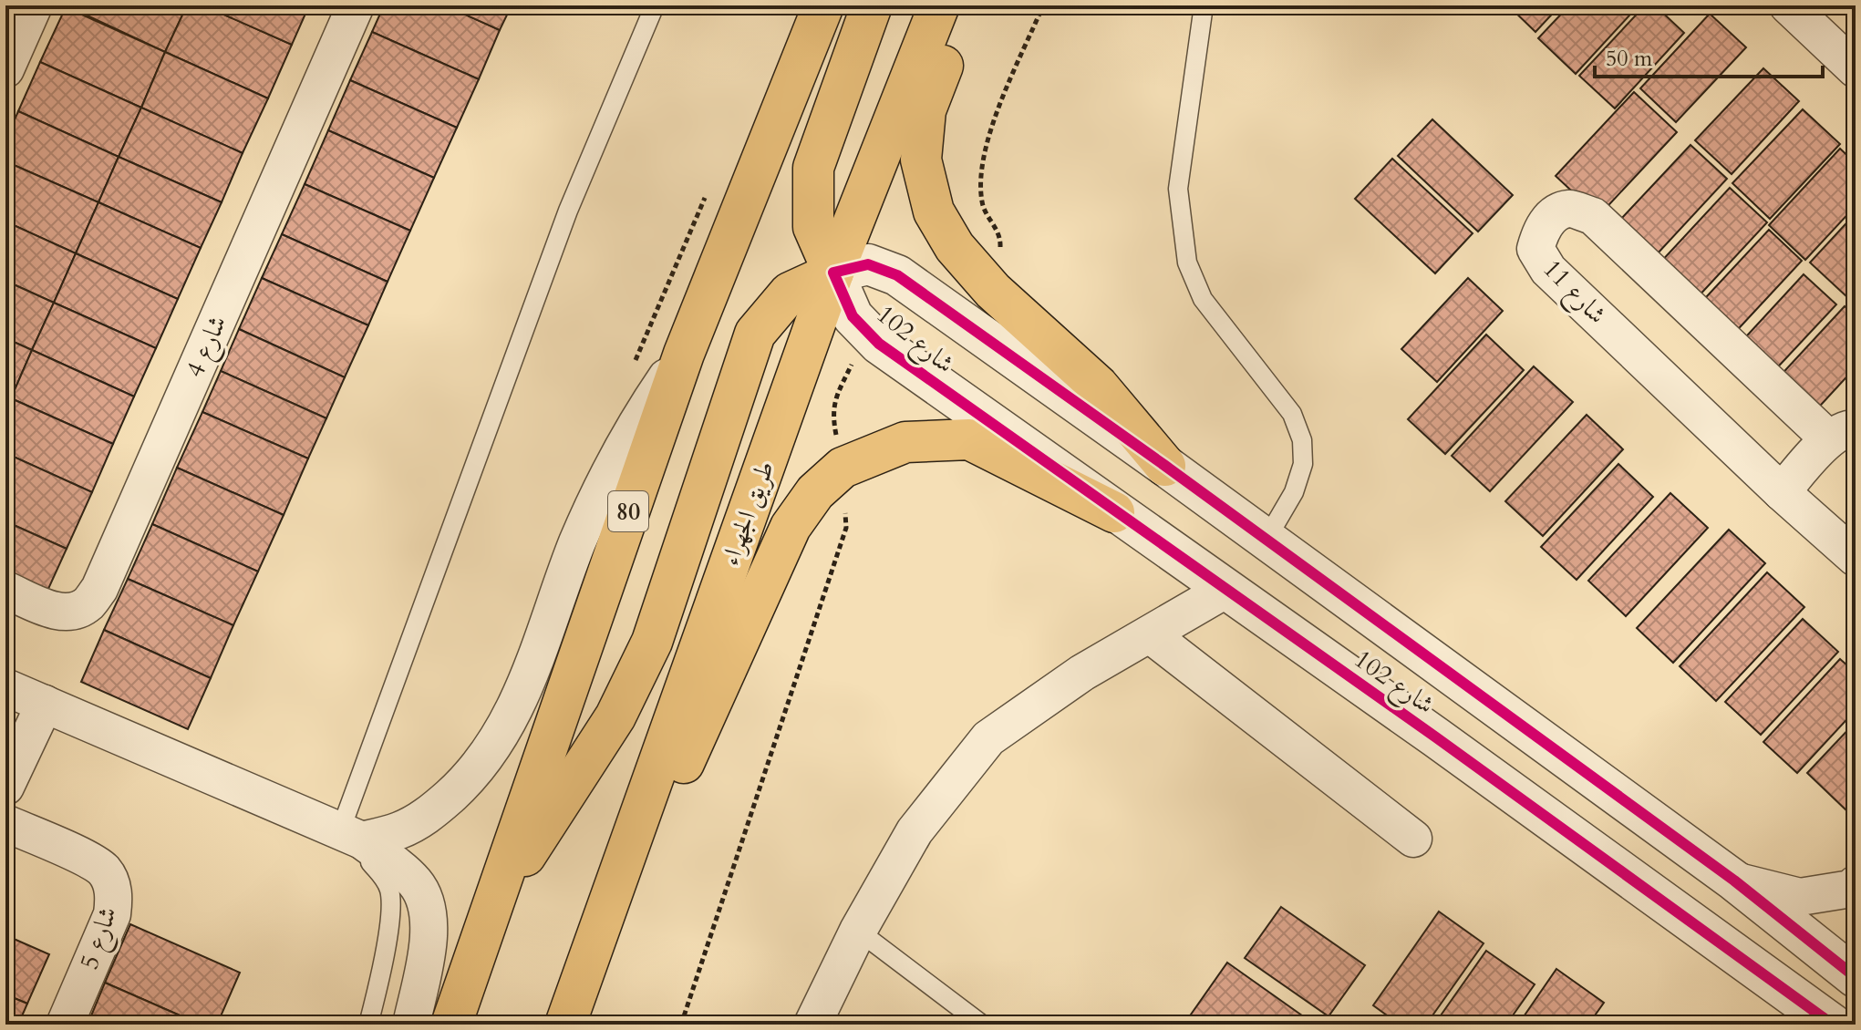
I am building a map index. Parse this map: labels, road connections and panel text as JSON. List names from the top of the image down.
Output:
{
  "streets": {
    "highway": ["80", "طريق الجهراء"],
    "street": [
      "شارع 11",
      "شارع 102",
      "شارع 4",
      "شارع 5"
    ]
  },
  "crossings": [
    ["شارع 102", "طريق الجهراء"]
  ],
  "scale_bar": "50 m"
}
